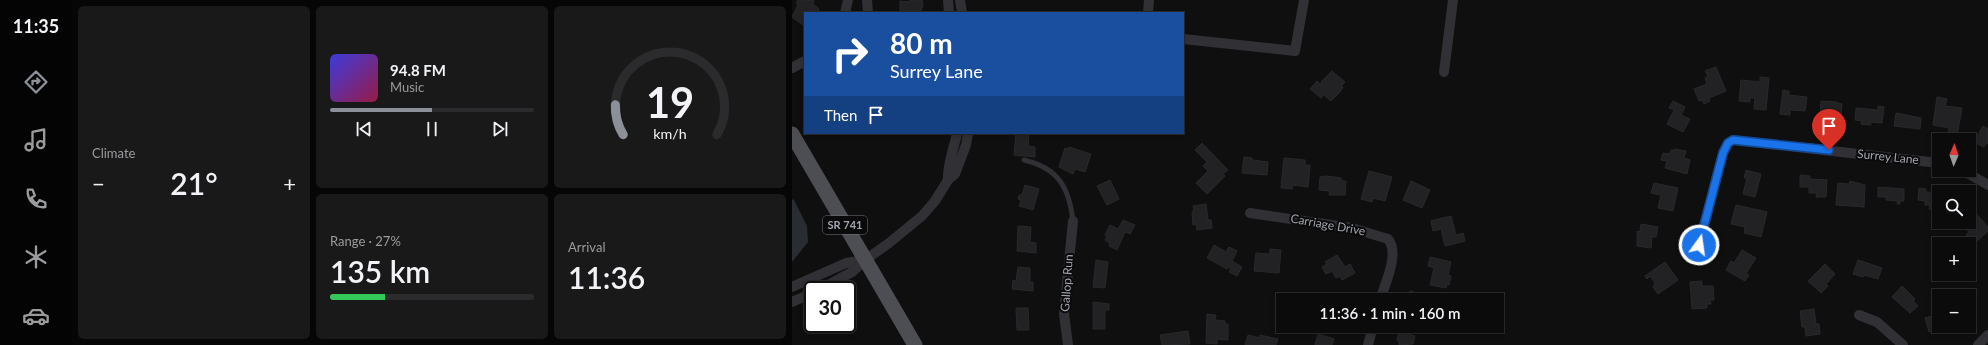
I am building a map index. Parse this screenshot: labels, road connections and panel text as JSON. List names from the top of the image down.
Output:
{
  "streets": {
    "main road": ["SR 741"],
    "street": ["Surrey Lane", "Carriage Drive", "Gallop Run"]
  },
  "north": "top",
  "page": {
    "tabs": "11:35",
    "tile": [
      "Climate",
      ["Range · 27%", "135 km"],
      ["Arrival", "11:36"]
    ],
    "turn": ["80 m", "Surrey Lane"],
    "song": ["94.8 FM", "Music"],
    "then": "Then",
    "map_buttons": ["+", "−"],
    "heat": ["−", "21°", "+"],
    "limit": "30",
    "trip": "11:36 · 1 min · 160 m",
    "gauge": ["19", "km/h"]
  }
}
